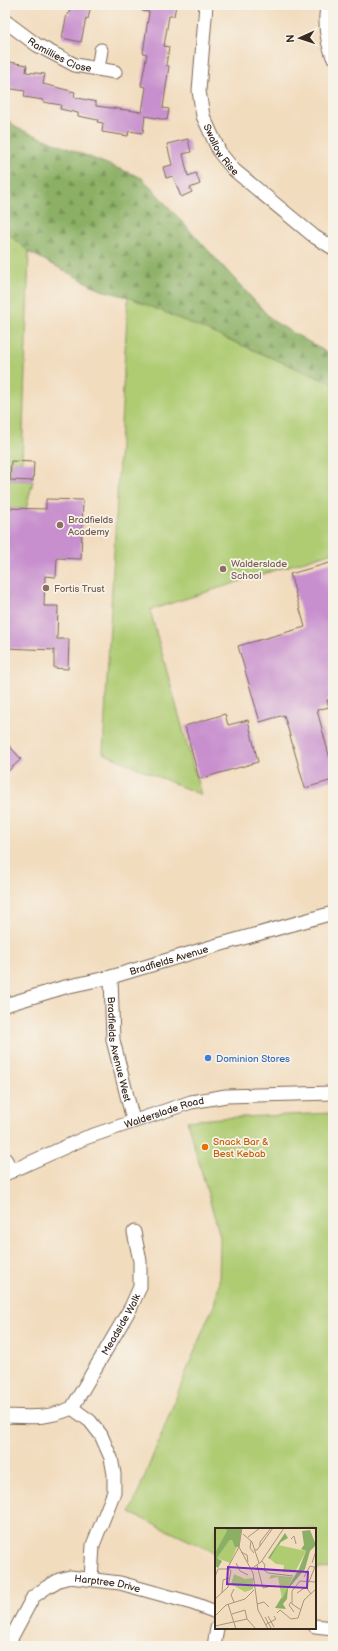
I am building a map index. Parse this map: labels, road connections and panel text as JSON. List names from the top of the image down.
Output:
{
  "streets": {
    "street": [
      "Ramillies Close",
      "Swallow Rise",
      "Bradfields Avenue",
      "Bradfields Avenue West",
      "Walderslade Road",
      "Meadside Walk",
      "Harptree Drive"
    ]
  },
  "crossings": [
    ["Bradfields Avenue", "Bradfields Avenue West"],
    ["Bradfields Avenue West", "Walderslade Road"]
  ],
  "places": [
    "Bradfields Academy",
    "Walderslade School",
    "Fortis Trust",
    "Dominion Stores",
    "Snack Bar & Best Kebab"
  ],
  "north": "left"
}
